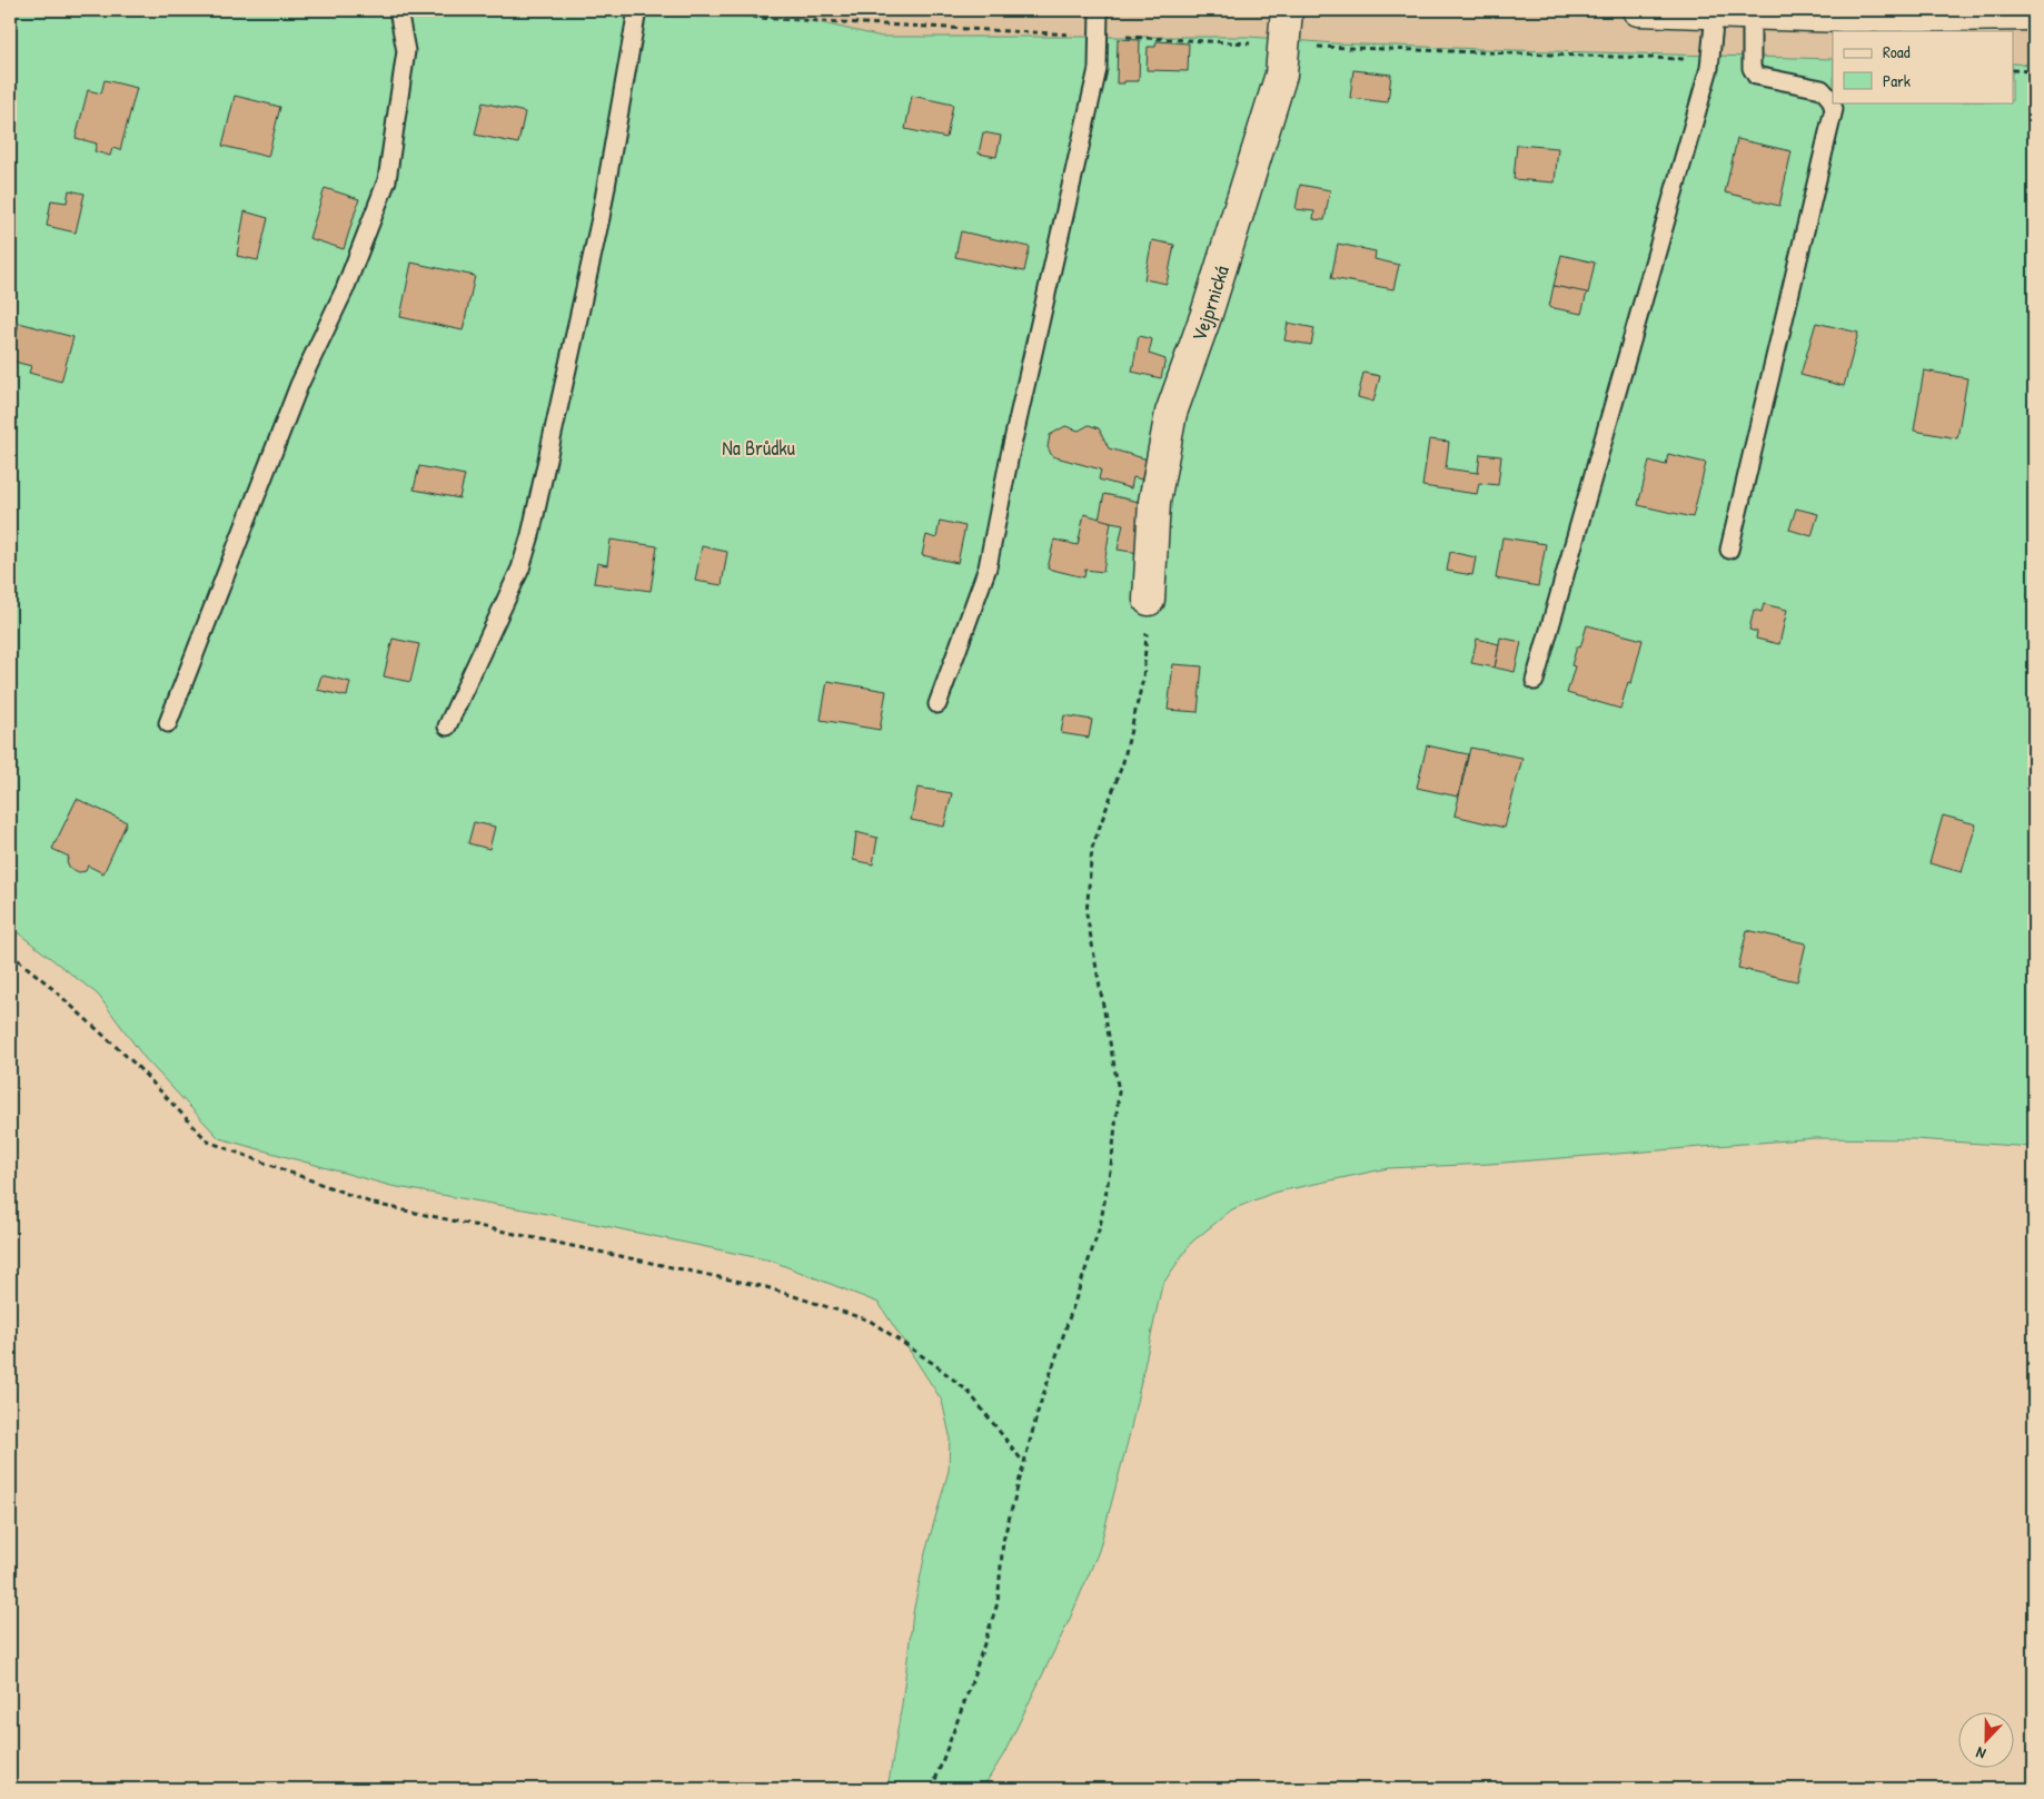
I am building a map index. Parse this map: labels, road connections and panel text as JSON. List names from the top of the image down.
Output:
{
  "streets": {
    "street": ["Vejprnická"]
  },
  "parks": ["Na Brůdku"],
  "legend": ["Road", "Park"],
  "north": "bottom"
}
